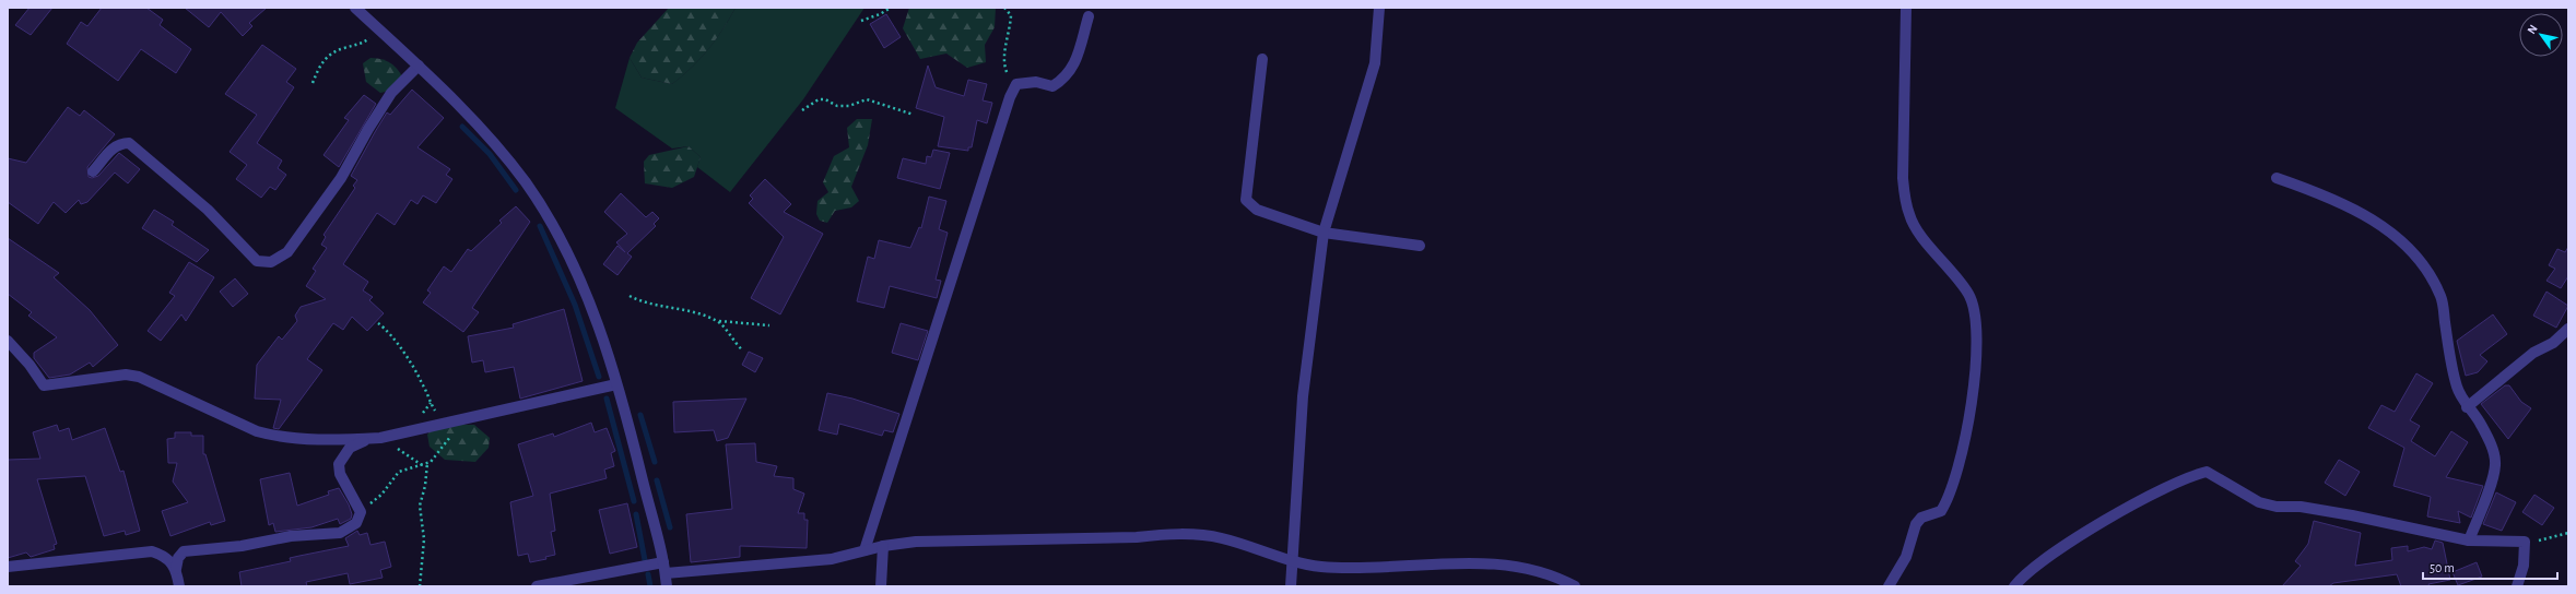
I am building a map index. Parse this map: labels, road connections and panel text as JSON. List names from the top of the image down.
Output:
{
  "scale_bar": "50 m",
  "north": "top left"
}
